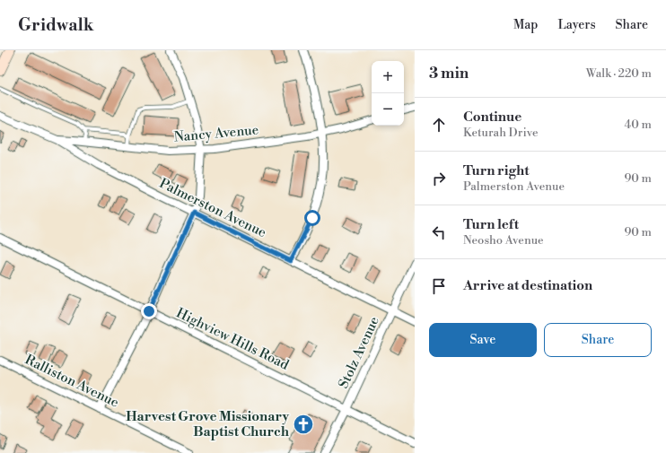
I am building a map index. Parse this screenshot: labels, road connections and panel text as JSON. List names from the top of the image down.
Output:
{
  "streets": {
    "street": [
      "Nancy Avenue",
      "Palmerston Avenue",
      "Highview Hills Road",
      "Stolz Avenue",
      "Ralliston Avenue"
    ]
  },
  "crossings": [
    ["Nancy Avenue", "Palmerston Avenue"],
    ["Palmerston Avenue", "Stolz Avenue"],
    ["Highview Hills Road", "Stolz Avenue"]
  ],
  "places": {
    "church": ["Harvest Grove Missionary Baptist Church"]
  },
  "page": {
    "header": "Gridwalk",
    "nav": ["Map", "Layers", "Share"],
    "heading": ["3 min", "Walk · 220 m"],
    "map_buttons": ["+", "−"],
    "list": [
      ["Continue", "Keturah Drive", "40 m"],
      ["Turn right", "Palmerston Avenue", "90 m"],
      ["Turn left", "Neosho Avenue", "90 m"],
      "Arrive at destination"
    ],
    "buttons": ["Save", "Share"]
  }
}
